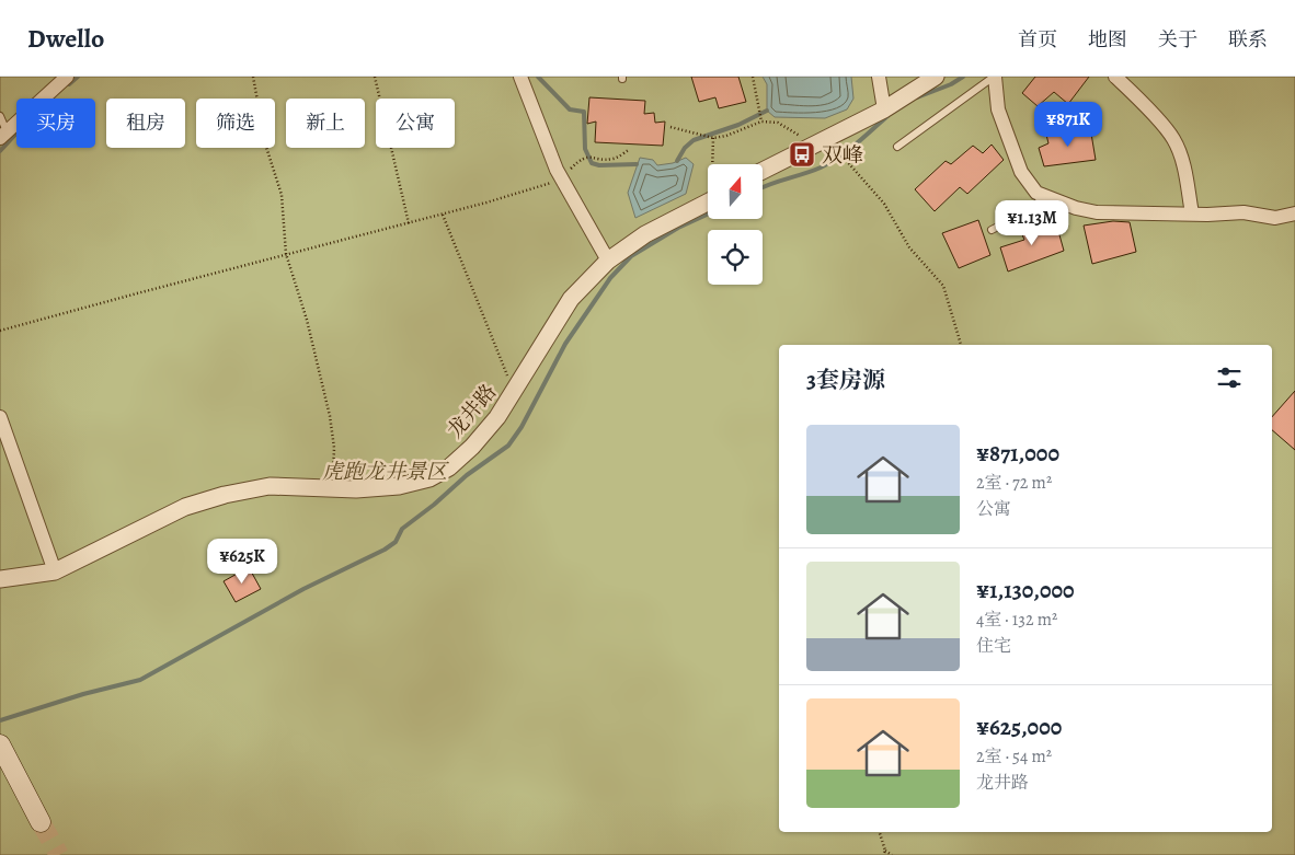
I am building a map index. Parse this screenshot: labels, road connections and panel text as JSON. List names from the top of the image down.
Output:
{
  "streets": {
    "street": ["龙井路"]
  },
  "parks": ["虎跑龙井景区"],
  "places": {
    "bus stop": ["双峰"]
  },
  "north": "top",
  "page": {
    "header": "Dwello",
    "nav": [
      "首页",
      "地图",
      "关于",
      "联系"
    ],
    "chip": [
      "买房",
      "租房",
      "筛选",
      "新上",
      "公寓"
    ],
    "price": ["¥871K", "¥1.13M", "¥625K"],
    "heading": "3套房源",
    "list": [
      {
        "name": "¥871,000",
        "note": "2室 · 72 m² · 公寓"
      },
      {
        "name": "¥1,130,000",
        "note": "4室 · 132 m² · 住宅"
      },
      {
        "name": "¥625,000",
        "note": "2室 · 54 m² · 龙井路"
      }
    ]
  }
}
